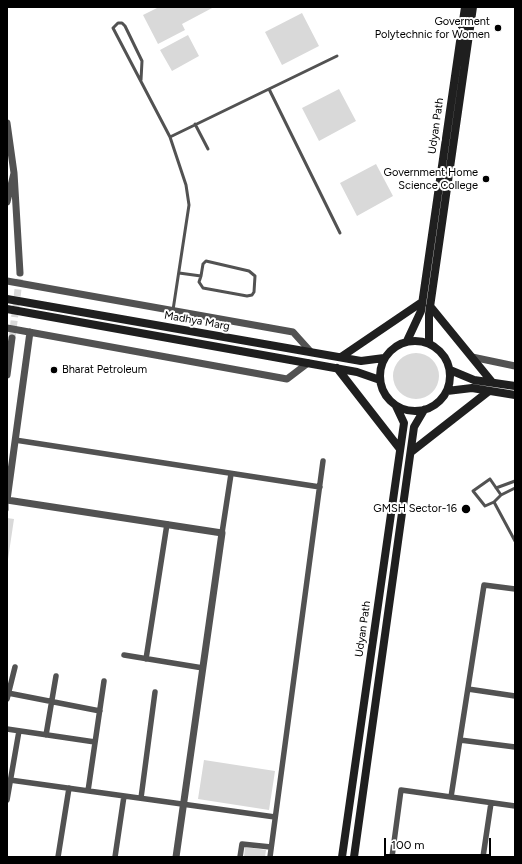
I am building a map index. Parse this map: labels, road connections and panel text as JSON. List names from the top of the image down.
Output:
{
  "streets": {
    "main road": ["Udyan Path", "Madhya Marg"]
  },
  "crossings": [
    ["Udyan Path", "Madhya Marg"]
  ],
  "places": [
    "Goverment Polytechnic for Women",
    "Government Home Science College",
    "Bharat Petroleum",
    "GMSH Sector-16"
  ],
  "scale_bar": "100 m"
}
